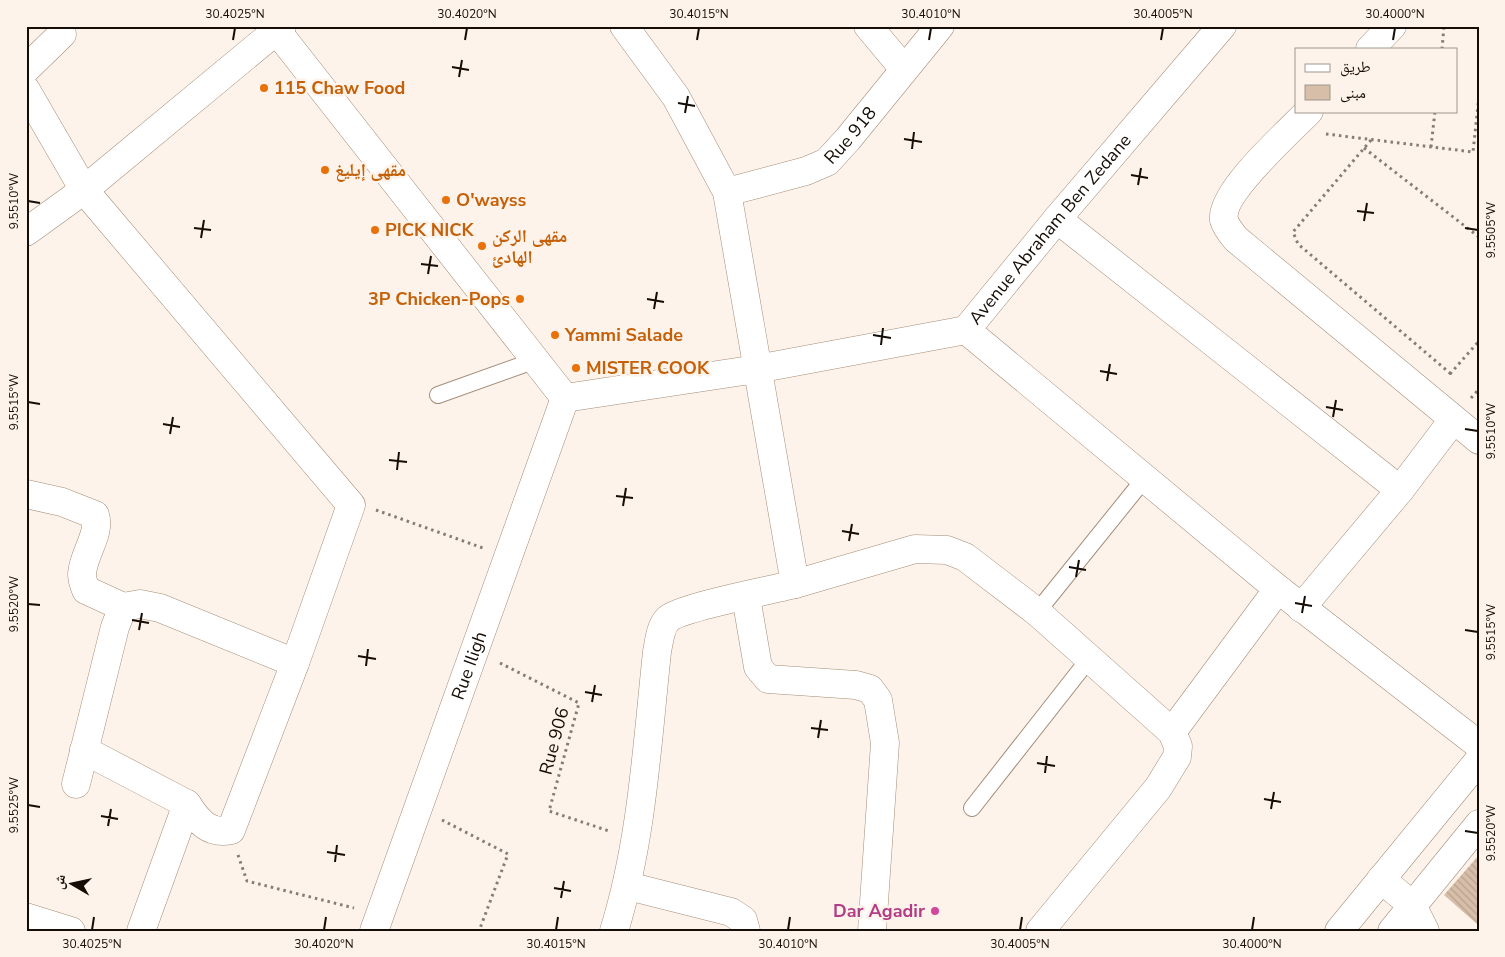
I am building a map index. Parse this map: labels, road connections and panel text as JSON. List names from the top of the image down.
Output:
{
  "streets": {
    "street": ["Rue 918", "Avenue Abraham Ben Zedane", "Rue Iligh"],
    "path": ["Rue 906"]
  },
  "crossings": [
    ["Avenue Abraham Ben Zedane", "Rue Iligh"],
    ["Rue Iligh", "Rue 906"]
  ],
  "places": [
    "115 Chaw Food",
    "مقهى إيليغ",
    "O'wayss",
    "PICK NICK",
    "مقهى الركن الهادئ",
    "3P Chicken-Pops",
    "Yammi Salade",
    "MISTER COOK",
    "Dar Agadir"
  ],
  "legend": ["طريق", "مبنى"],
  "north": "left",
  "coordinates": [
    "30.4025°N",
    "30.4020°N",
    "30.4015°N",
    "30.4010°N",
    "30.4005°N",
    "30.4000°N",
    "9.5510°W",
    "9.5505°W",
    "9.5515°W",
    "9.5520°W",
    "9.5525°W"
  ]
}
